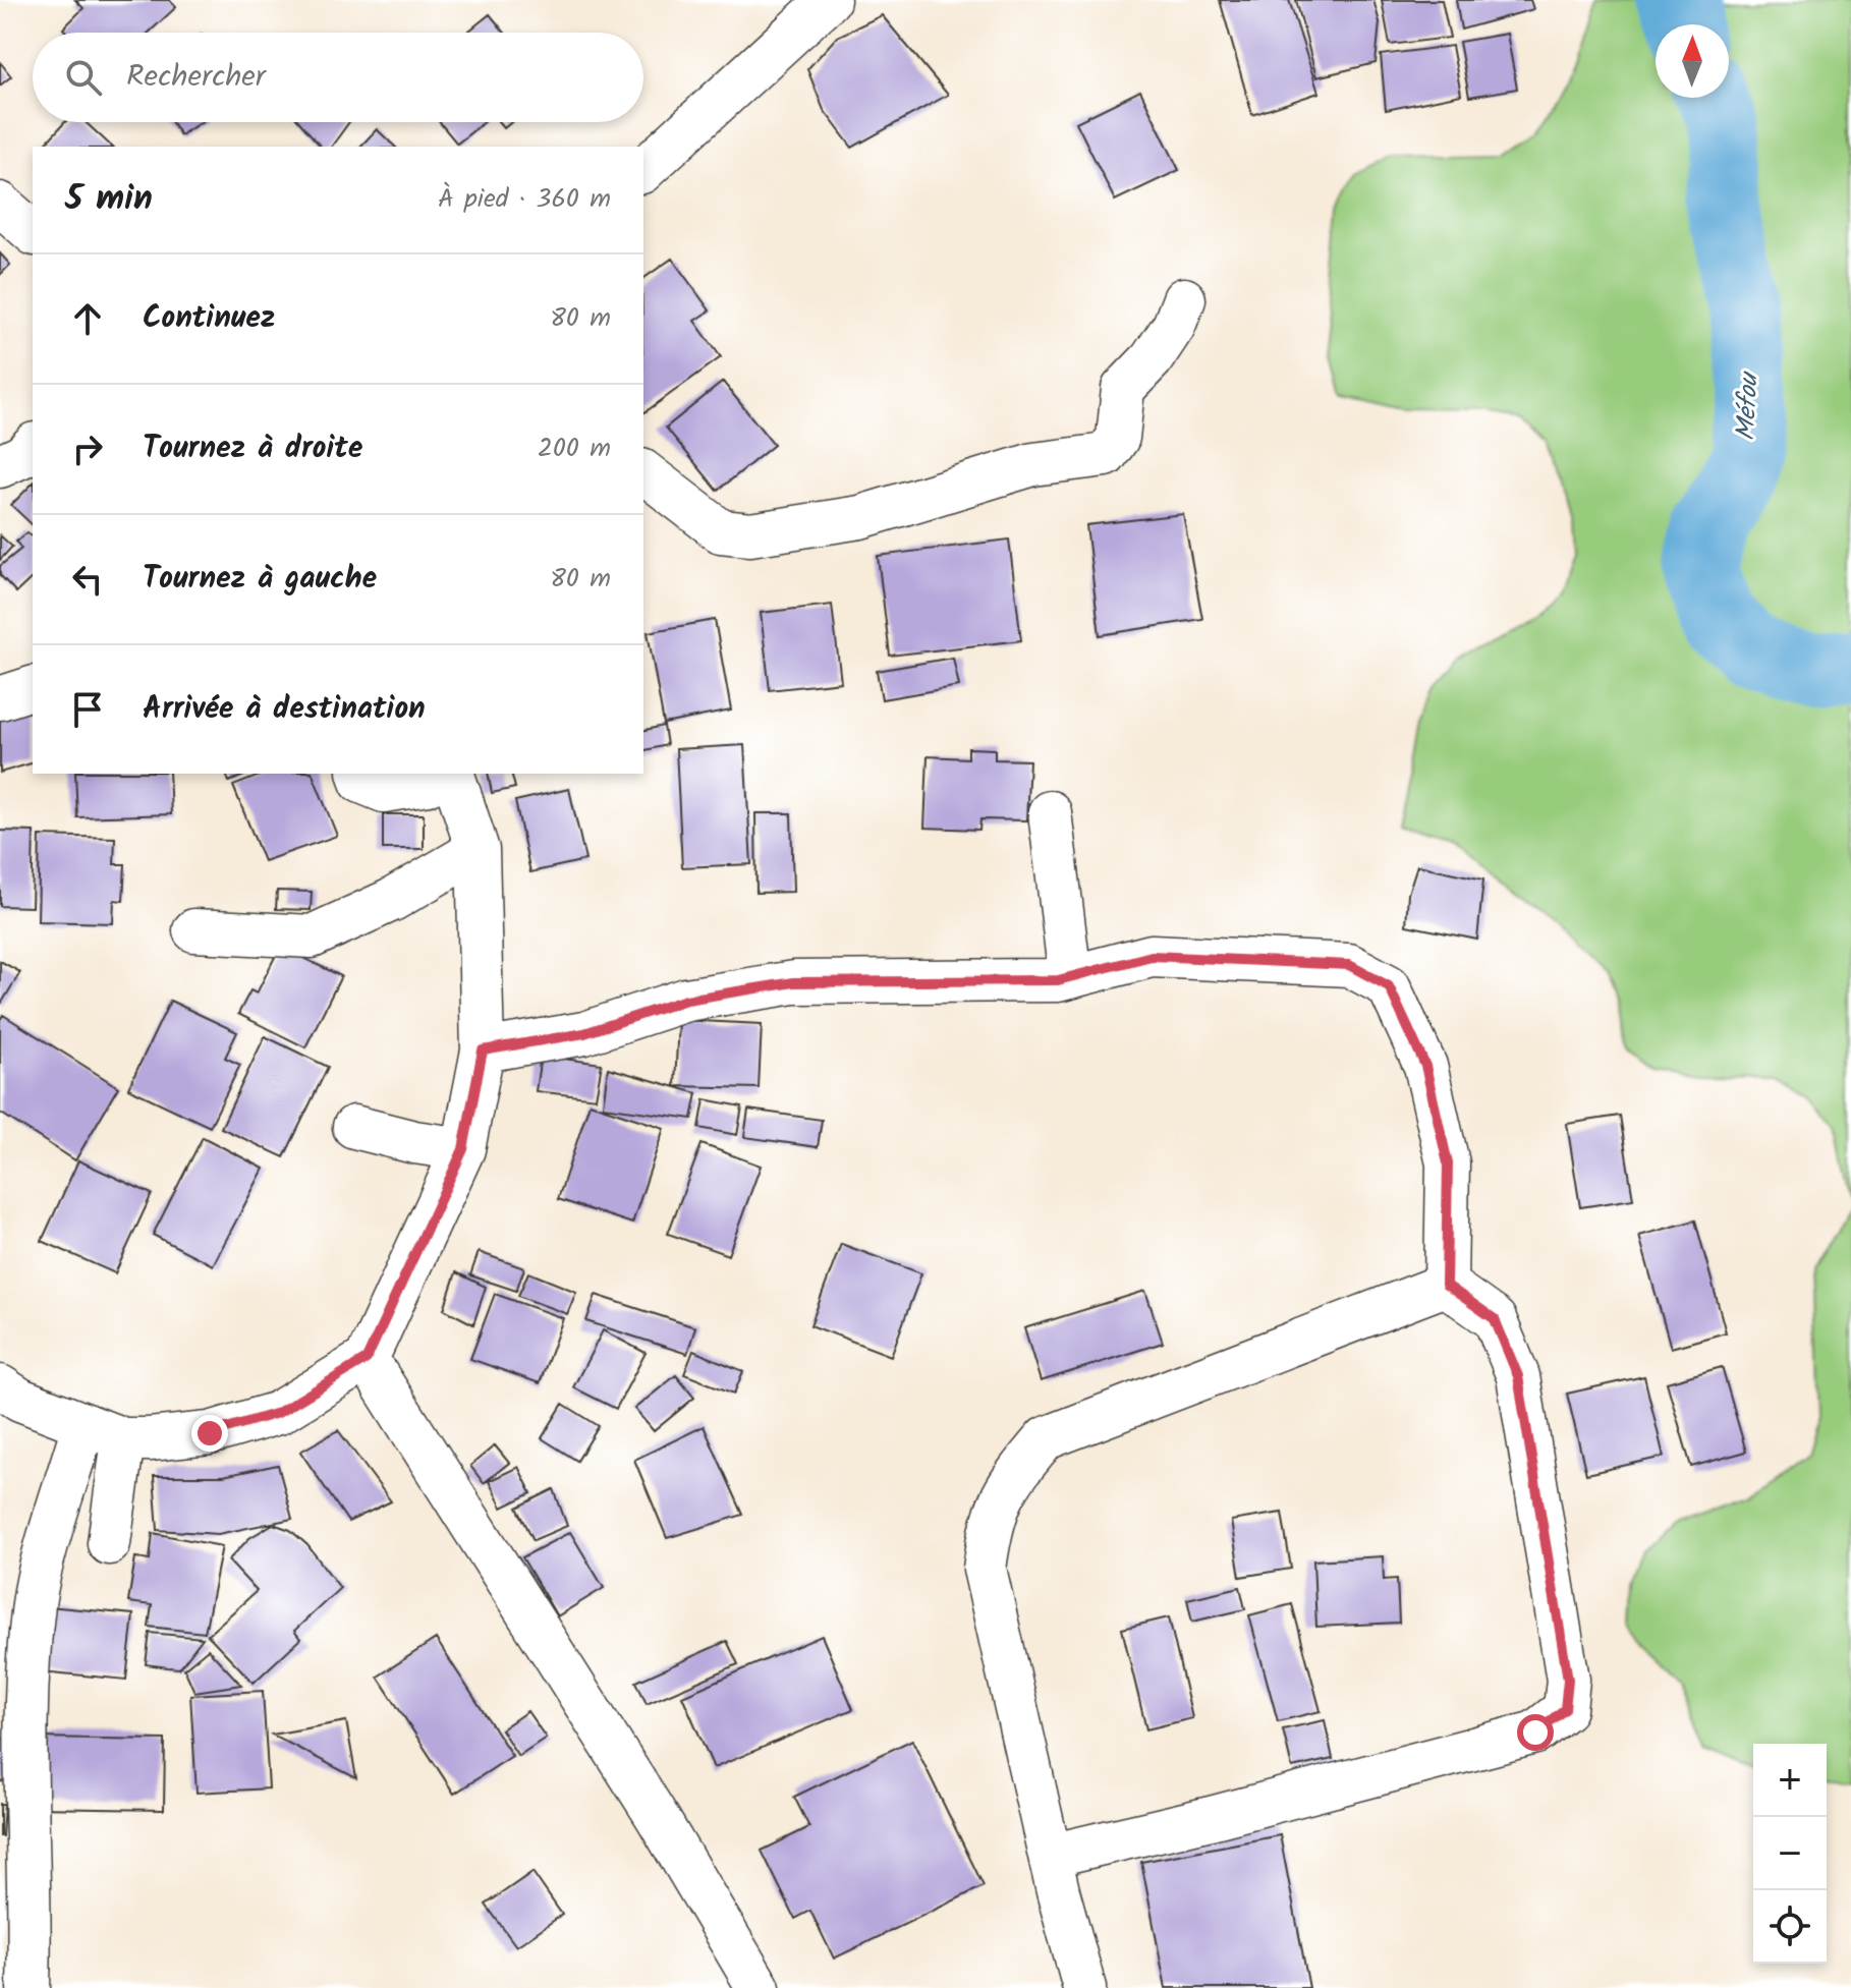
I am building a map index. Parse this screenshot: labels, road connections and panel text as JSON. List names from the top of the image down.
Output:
{
  "water": ["Méfou"],
  "north": "top",
  "page": {
    "search": "Rechercher",
    "heading": ["5 min", "À pied · 360 m"],
    "list": [
      ["Continuez", "80 m"],
      ["Tournez à droite", "200 m"],
      ["Tournez à gauche", "80 m"],
      "Arrivée à destination"
    ],
    "map_buttons": ["+", "−"]
  }
}
